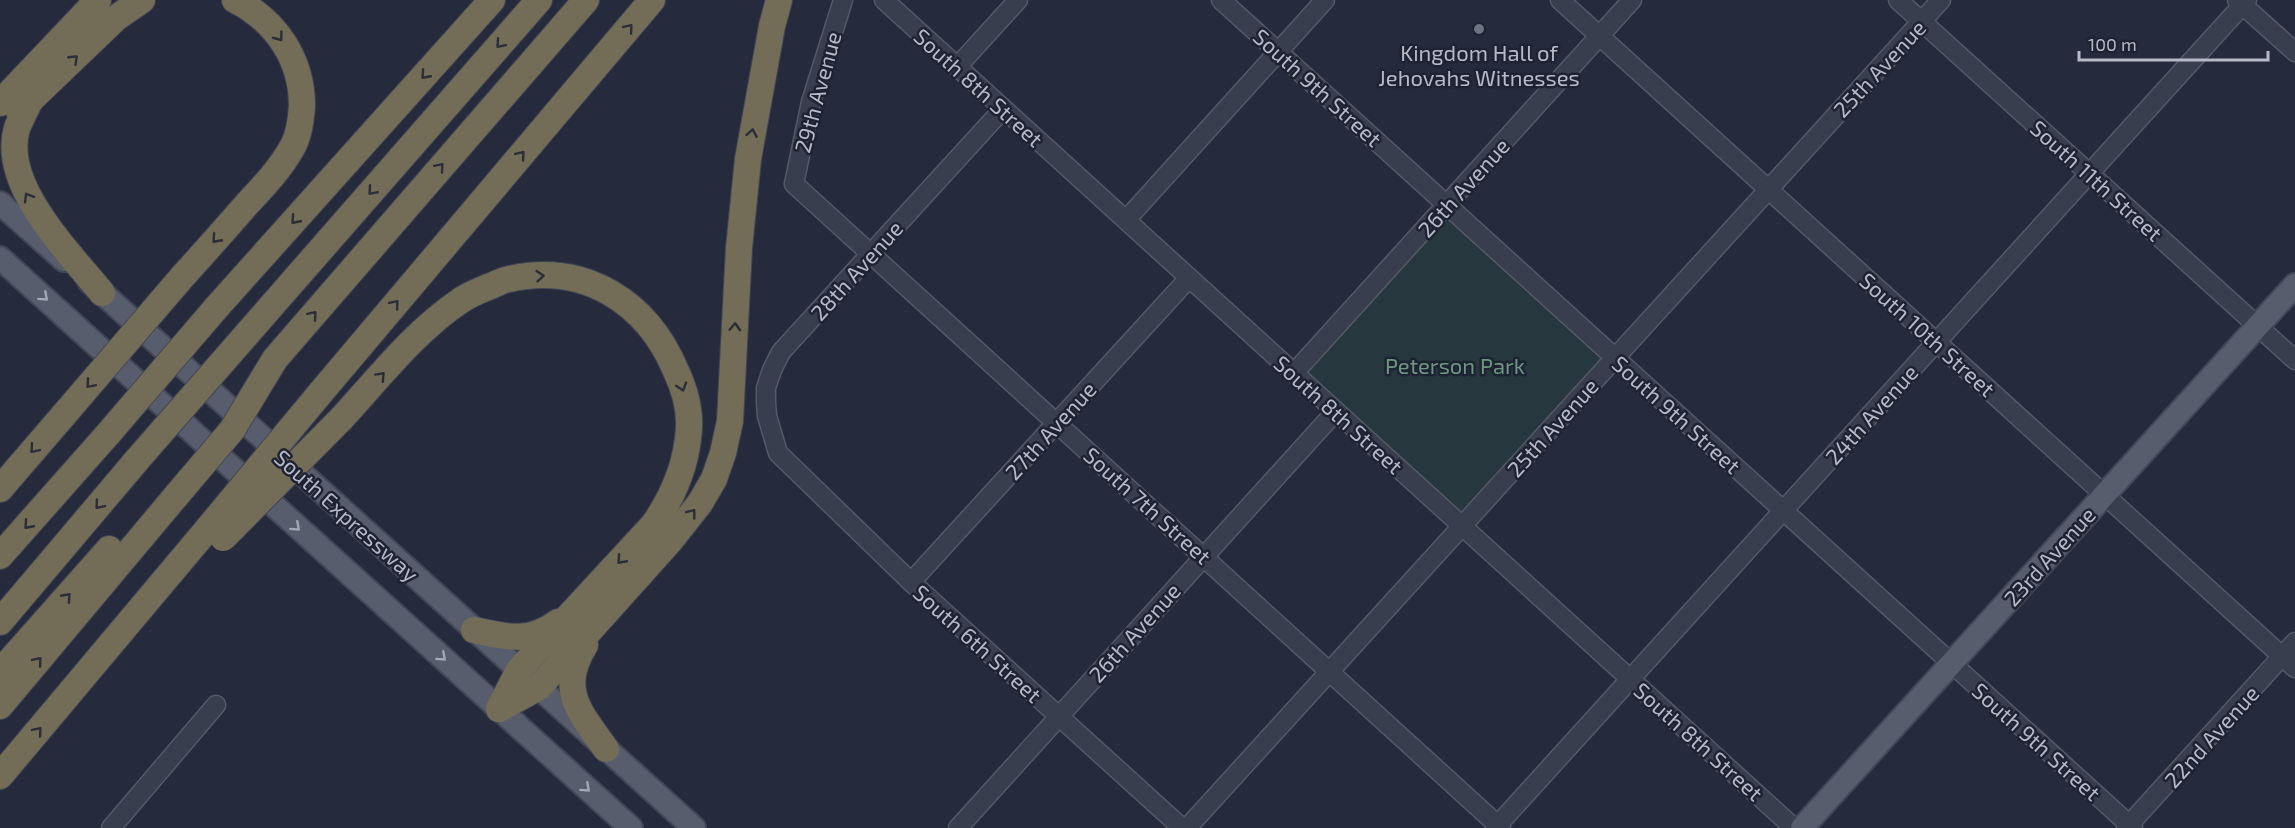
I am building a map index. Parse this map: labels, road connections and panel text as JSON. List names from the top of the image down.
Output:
{
  "streets": {
    "main road": ["South Expressway", "23rd Avenue"],
    "street": [
      "25th Avenue",
      "South 8th Street",
      "South 9th Street",
      "29th Avenue",
      "South 11th Street",
      "26th Avenue",
      "28th Avenue",
      "South 10th Street",
      "24th Avenue",
      "27th Avenue",
      "South 7th Street",
      "South 6th Street",
      "22nd Avenue"
    ]
  },
  "crossings": [
    ["25th Avenue", "South 8th Street"],
    ["25th Avenue", "South 9th Street"],
    ["25th Avenue", "South 11th Street"],
    ["25th Avenue", "South 10th Street"],
    ["25th Avenue", "South 7th Street"],
    ["South 8th Street", "26th Avenue"],
    ["South 8th Street", "28th Avenue"],
    ["South 8th Street", "24th Avenue"],
    ["South 8th Street", "27th Avenue"],
    ["South 9th Street", "26th Avenue"],
    ["South 9th Street", "24th Avenue"],
    ["South 9th Street", "23rd Avenue"],
    ["South 9th Street", "22nd Avenue"],
    ["29th Avenue", "South 7th Street"],
    ["South 11th Street", "24th Avenue"],
    ["South 11th Street", "23rd Avenue"],
    ["26th Avenue", "South 10th Street"],
    ["26th Avenue", "South 7th Street"],
    ["26th Avenue", "South 6th Street"],
    ["28th Avenue", "South 7th Street"],
    ["28th Avenue", "South 6th Street"],
    ["South 10th Street", "24th Avenue"],
    ["South 10th Street", "23rd Avenue"],
    ["South 10th Street", "22nd Avenue"],
    ["24th Avenue", "South 7th Street"],
    ["27th Avenue", "South 7th Street"],
    ["27th Avenue", "South 6th Street"]
  ],
  "parks": ["Peterson Park"],
  "places": ["Kingdom Hall of Jehovahs Witnesses"],
  "scale_bar": "100 m"
}
